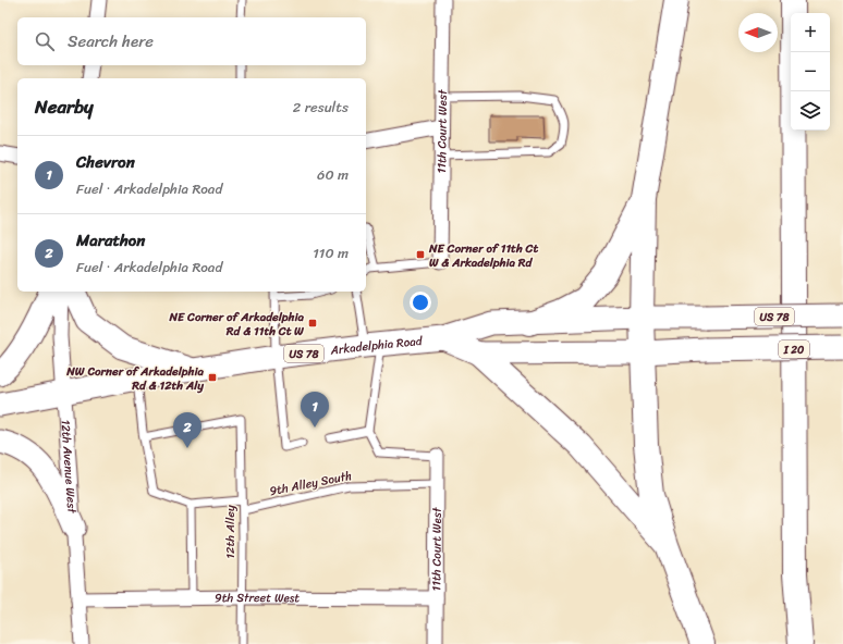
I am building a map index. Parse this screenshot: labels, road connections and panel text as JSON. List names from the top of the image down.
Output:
{
  "streets": {
    "highway": ["I 20"],
    "main road": ["US 78", "Arkadelphia Road"],
    "street": ["11th Court West", "12th Avenue West", "9th Street West"],
    "lane": ["9th Alley South", "12th Alley"]
  },
  "crossings": [
    ["11th Court West", "9th Alley South"],
    ["11th Court West", "9th Street West"],
    ["Arkadelphia Road", "12th Avenue West"],
    ["12th Avenue West", "9th Street West"],
    ["9th Alley South", "12th Alley"],
    ["12th Alley", "9th Street West"]
  ],
  "places": {
    "transit": ["NE Corner of 11th Ct W & Arkadelphia Rd", "NE Corner of Arkadelphia Rd & 11th Ct W", "NW Corner of Arkadelphia Rd & 12th Aly"]
  },
  "north": "left",
  "page": {
    "map_buttons": ["+", "−"],
    "search": "Search here",
    "heading": ["Nearby", "2 results"],
    "list": [
      {
        "mark": "1",
        "name": "Chevron",
        "note": "Fuel · Arkadelphia Road",
        "value": "60 m"
      },
      {
        "mark": "2",
        "name": "Marathon",
        "note": "Fuel · Arkadelphia Road",
        "value": "110 m"
      }
    ],
    "pins": ["1", "2"]
  }
}
